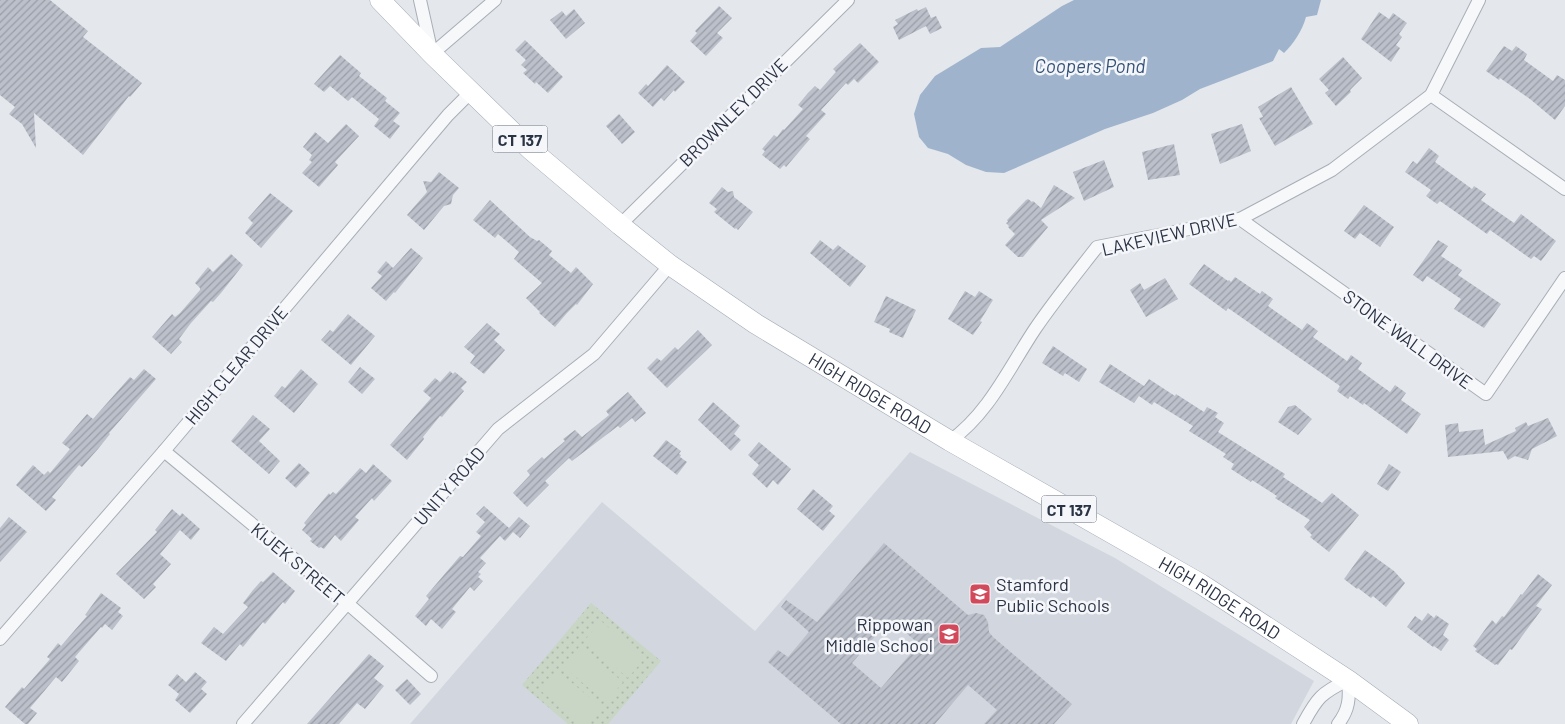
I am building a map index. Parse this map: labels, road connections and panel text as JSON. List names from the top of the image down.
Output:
{
  "streets": {
    "main road": ["CT 137", "HIGH RIDGE ROAD"],
    "street": [
      "BROWNLEY DRIVE",
      "LAKEVIEW DRIVE",
      "STONE WALL DRIVE",
      "HIGH CLEAR DRIVE",
      "UNITY ROAD",
      "KIJEK STREET"
    ]
  },
  "crossings": [
    ["BROWNLEY DRIVE", "HIGH RIDGE ROAD"],
    ["LAKEVIEW DRIVE", "STONE WALL DRIVE"],
    ["LAKEVIEW DRIVE", "HIGH RIDGE ROAD"],
    ["HIGH CLEAR DRIVE", "HIGH RIDGE ROAD"],
    ["HIGH CLEAR DRIVE", "KIJEK STREET"],
    ["HIGH RIDGE ROAD", "UNITY ROAD"],
    ["UNITY ROAD", "KIJEK STREET"]
  ],
  "water": ["Coopers Pond"],
  "places": {
    "school or university": ["Stamford Public Schools", "Rippowan Middle School"]
  }
}
